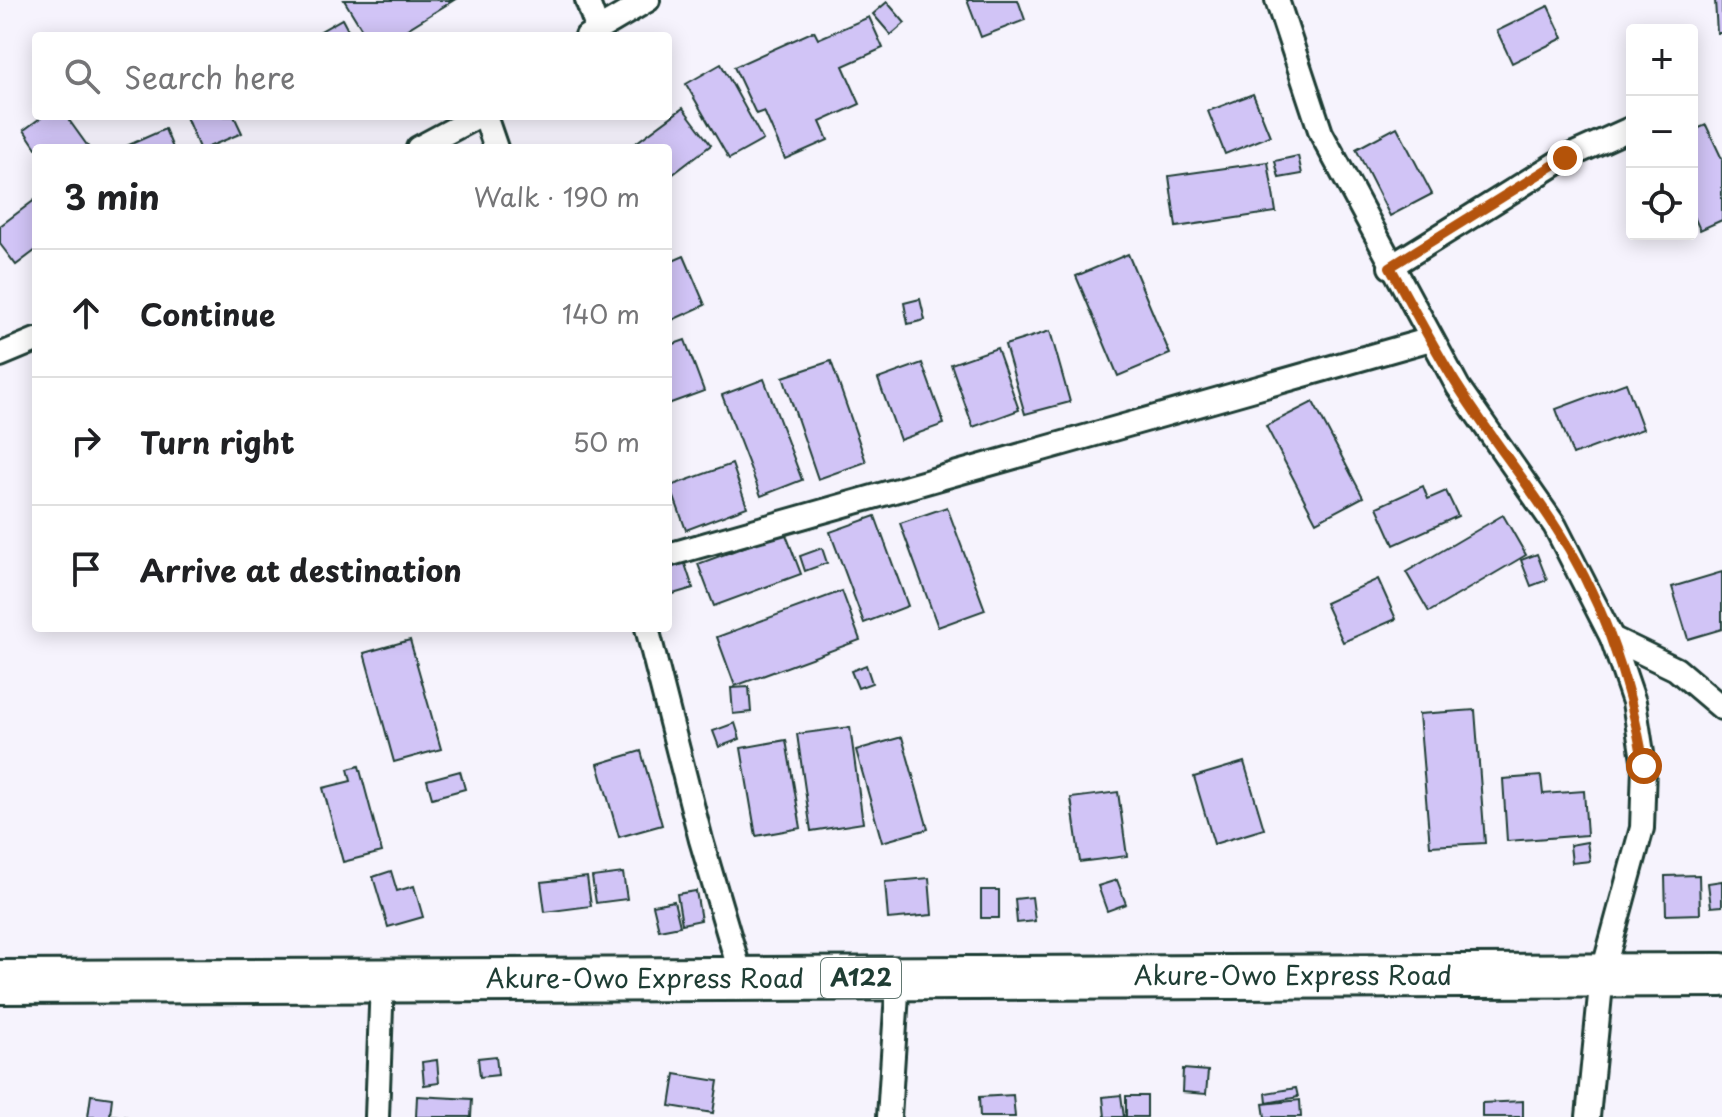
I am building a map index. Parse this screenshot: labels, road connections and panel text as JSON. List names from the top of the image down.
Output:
{
  "streets": {
    "highway": ["Akure-Owo Express Road", "A122"]
  },
  "page": {
    "map_buttons": ["+", "−"],
    "search": "Search here",
    "heading": ["3 min", "Walk · 190 m"],
    "list": [
      ["Continue", "140 m"],
      ["Turn right", "50 m"],
      "Arrive at destination"
    ]
  }
}
